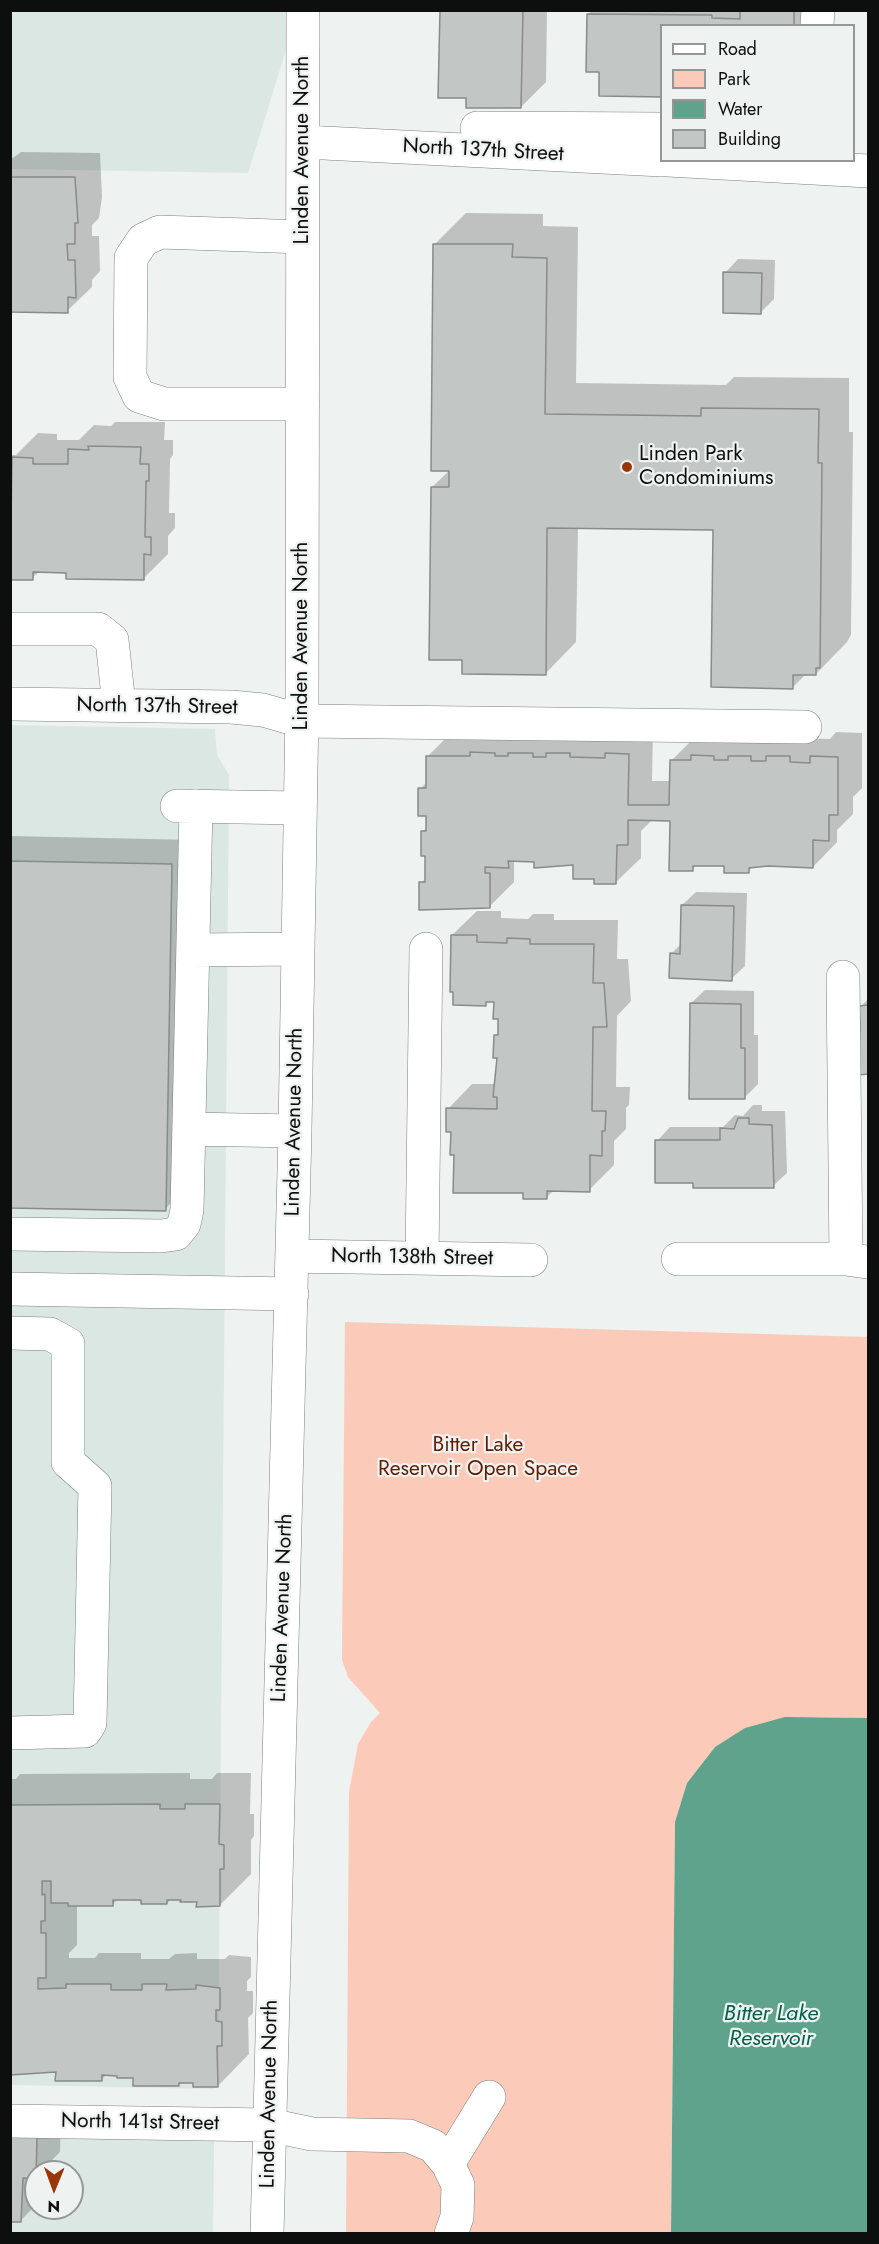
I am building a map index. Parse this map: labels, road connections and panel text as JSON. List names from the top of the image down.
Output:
{
  "streets": {
    "street": [
      "Linden Avenue North",
      "North 137th Street",
      "North 138th Street",
      "North 141st Street"
    ]
  },
  "crossings": [
    ["Linden Avenue North", "North 137th Street"],
    ["Linden Avenue North", "North 138th Street"],
    ["Linden Avenue North", "North 141st Street"]
  ],
  "water": ["Bitter Lake Reservoir"],
  "parks": ["Bitter Lake Reservoir Open Space"],
  "places": ["Linden Park Condominiums"],
  "legend": [
    "Road",
    "Park",
    "Water",
    "Building"
  ],
  "north": "bottom"
}
